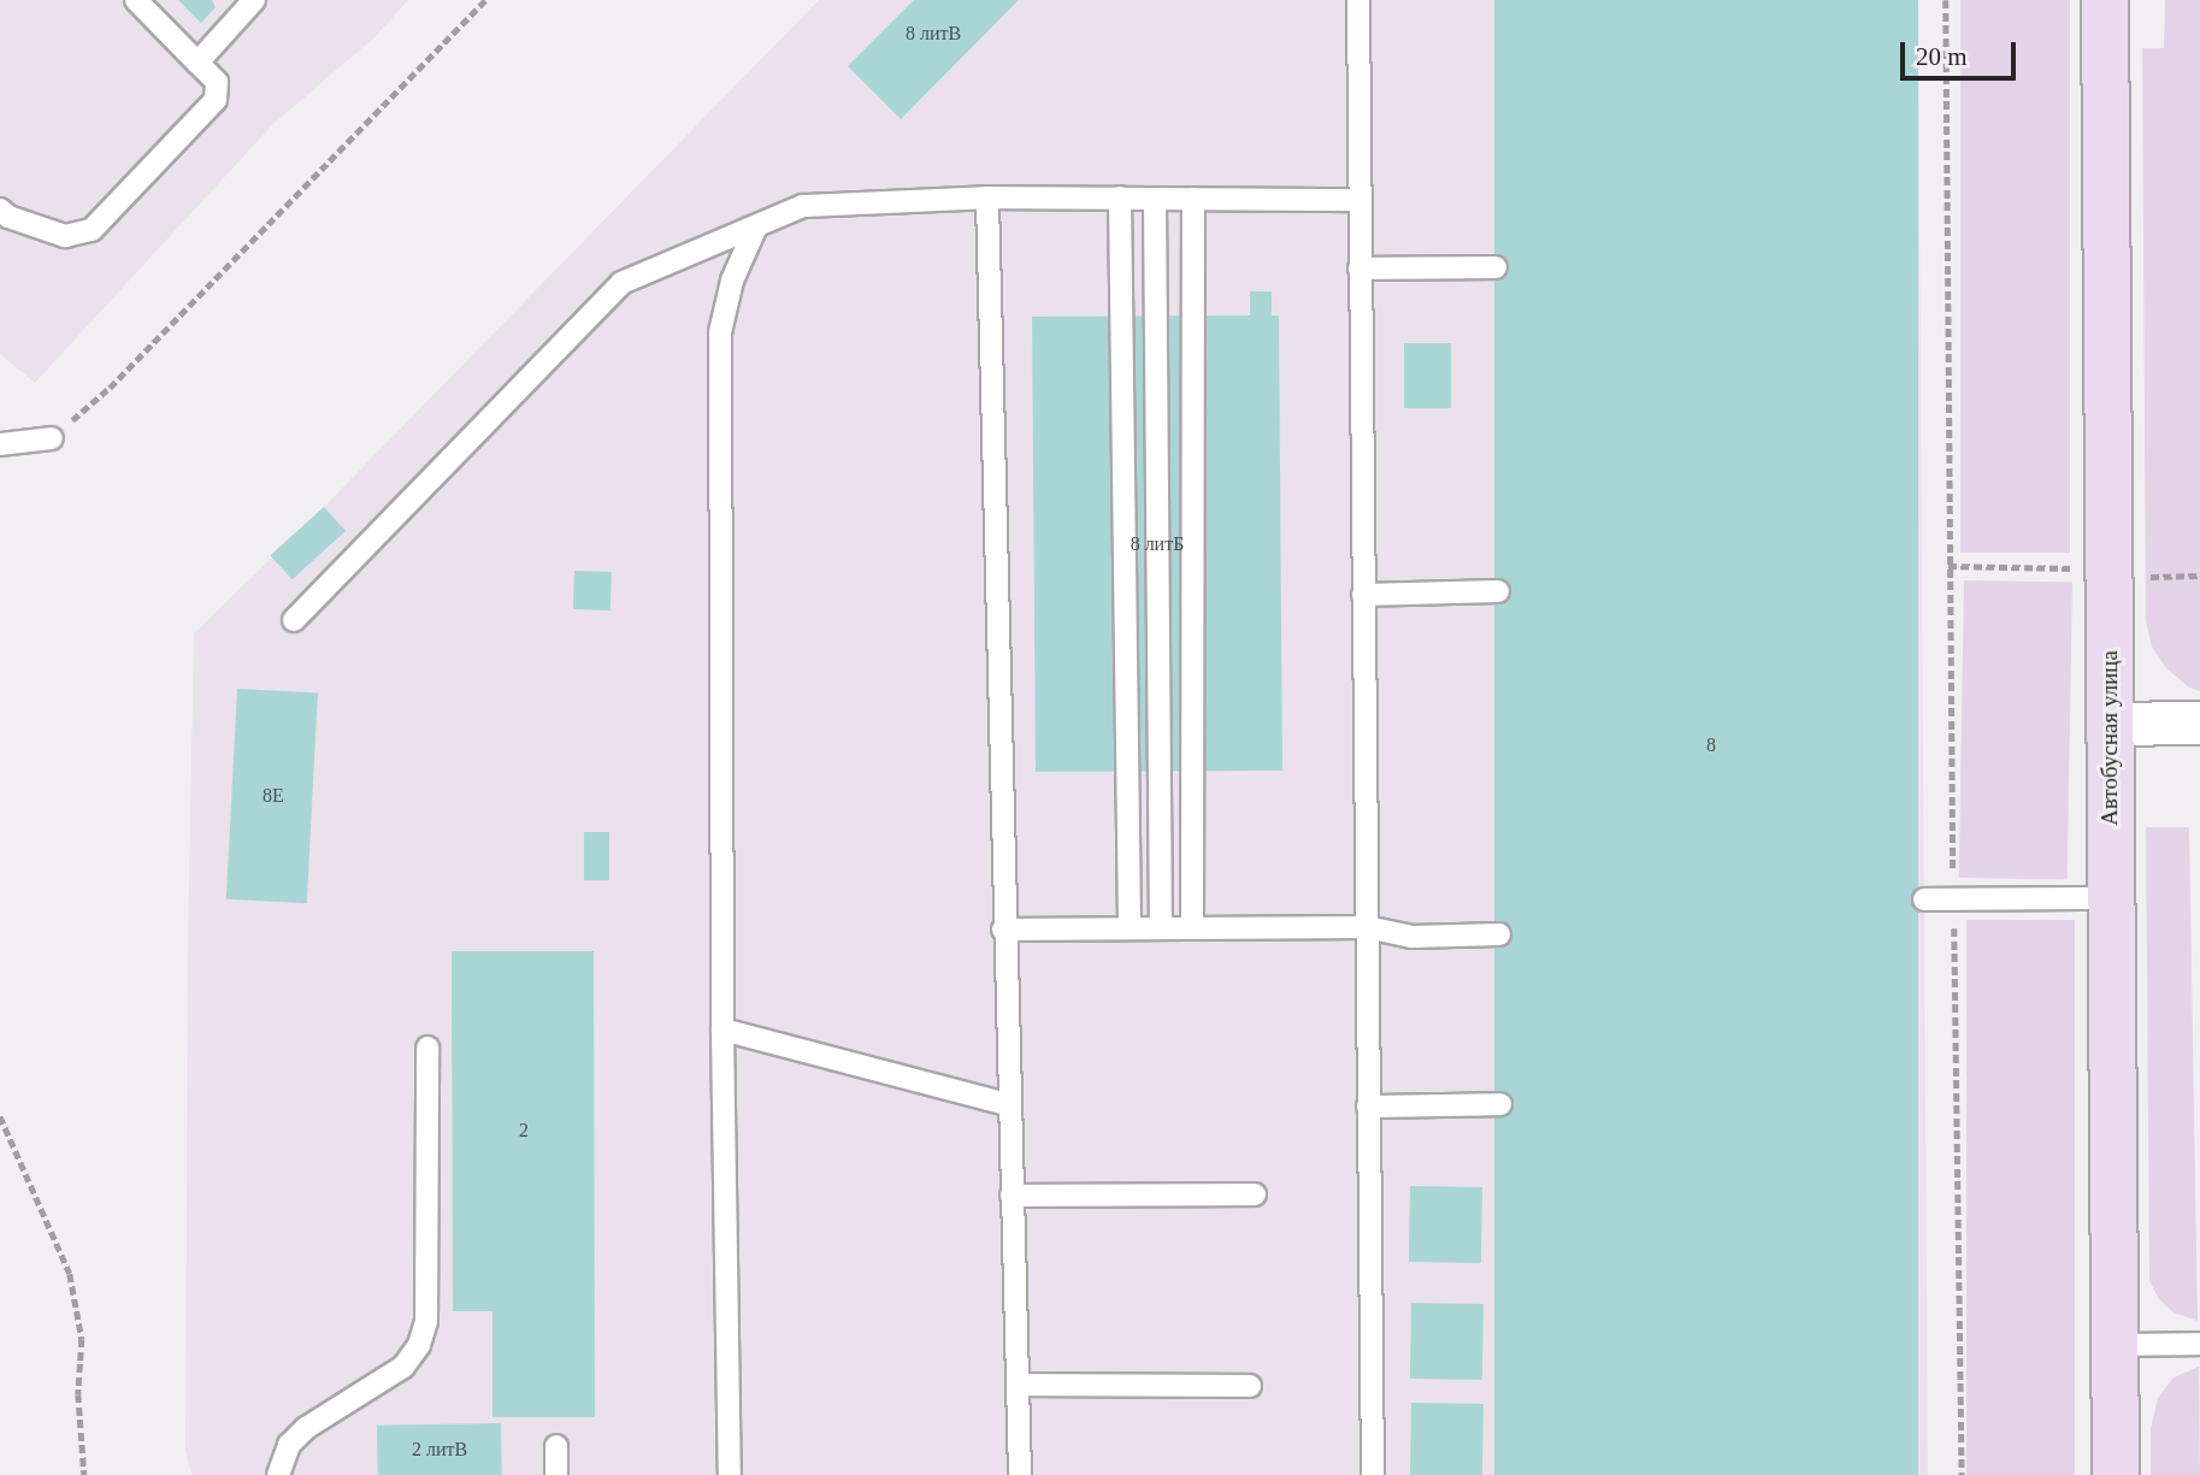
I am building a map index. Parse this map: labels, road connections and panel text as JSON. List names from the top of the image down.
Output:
{
  "streets": {
    "street": ["Автобусная улица"]
  },
  "house_numbers": [
    "8 литВ",
    "8 литБ",
    "8",
    "8Е",
    "2",
    "2 литВ"
  ],
  "scale_bar": "20 m"
}
